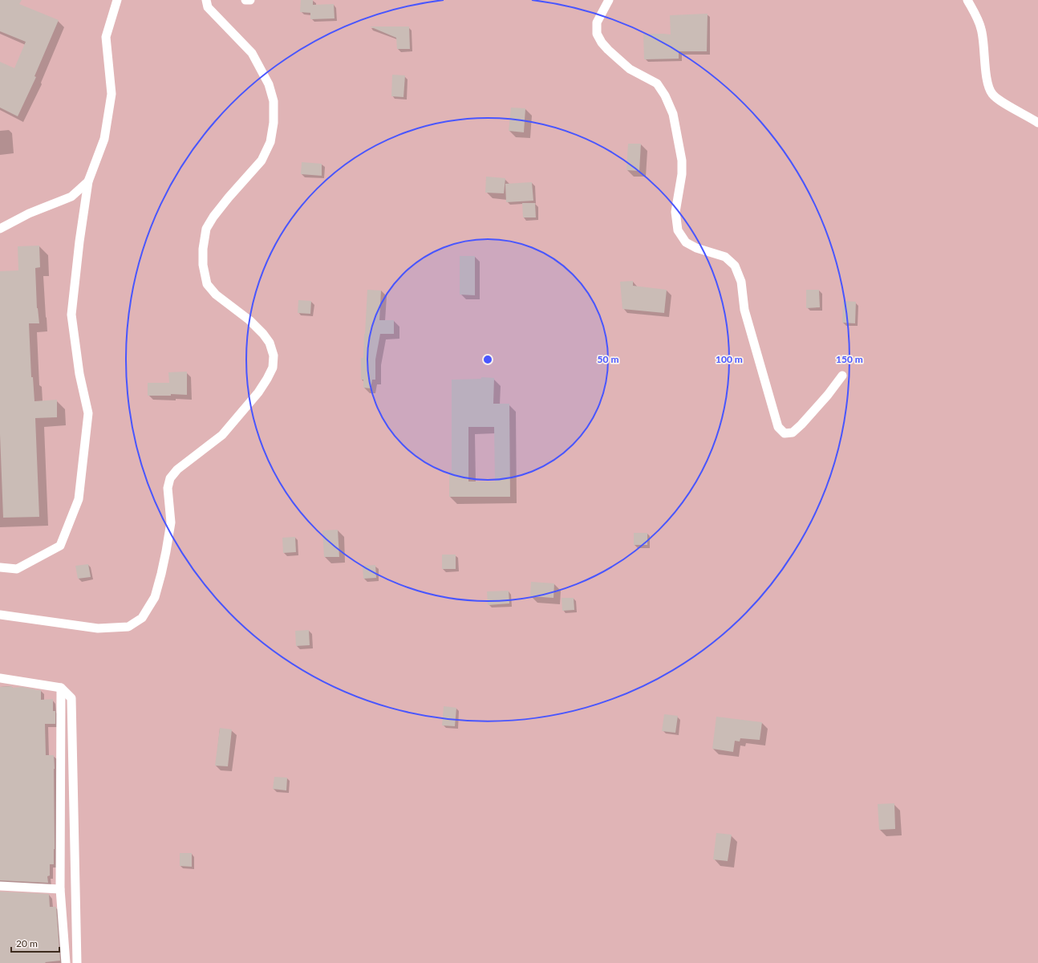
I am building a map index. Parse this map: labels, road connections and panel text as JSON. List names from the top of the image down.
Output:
{
  "scale_bar": "20 m",
  "rings": ["50 m", "100 m", "150 m"]
}
